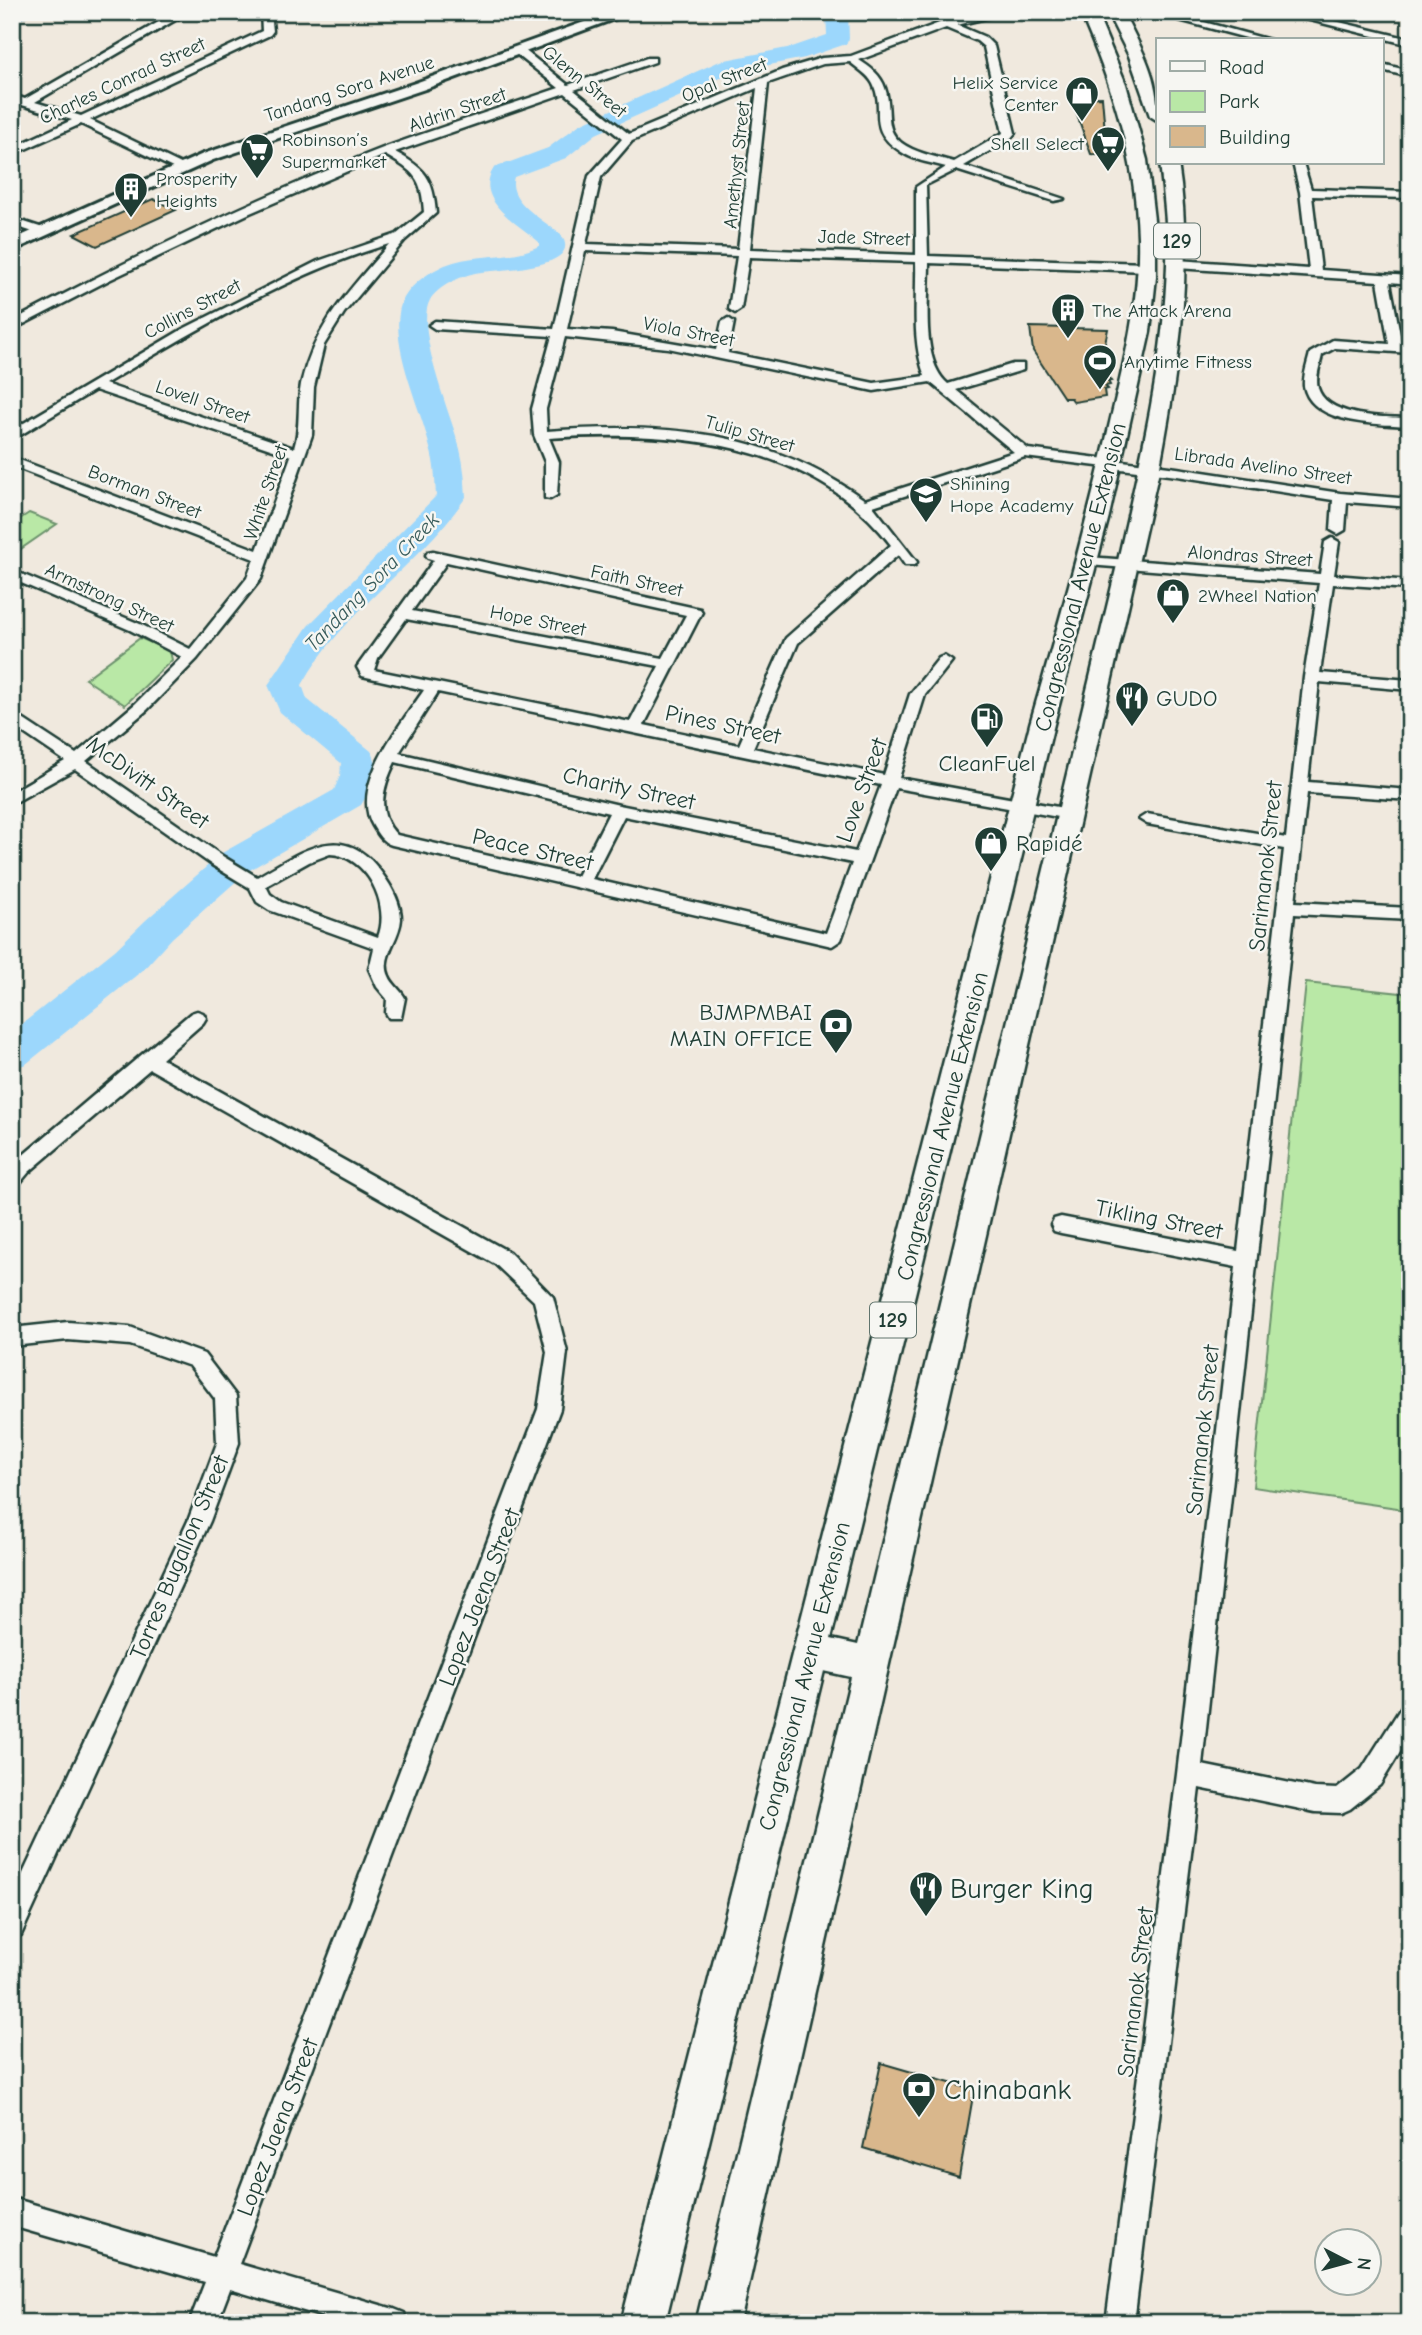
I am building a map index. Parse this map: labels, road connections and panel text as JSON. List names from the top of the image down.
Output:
{
  "streets": {
    "main road": ["Tandang Sora Avenue", "129", "Congressional Avenue Extension"],
    "street": [
      "Opal Street",
      "Charles Conrad Street",
      "Glenn Street",
      "Aldrin Street",
      "Amethyst Street",
      "Jade Street",
      "Collins Street",
      "Viola Street",
      "Lovell Street",
      "Tulip Street",
      "Librada Avelino Street",
      "Borman Street",
      "White Street",
      "Alondras Street",
      "Faith Street",
      "Armstrong Street",
      "Hope Street",
      "Pines Street",
      "McDivitt Street",
      "Charity Street",
      "Love Street",
      "Peace Street",
      "Sarimanok Street",
      "Tikling Street",
      "Torres Bugallon Street",
      "Lopez Jaena Street"
    ]
  },
  "crossings": [
    ["Opal Street", "Glenn Street"],
    ["Opal Street", "Amethyst Street"],
    ["Opal Street", "Jade Street"],
    ["Opal Street", "Viola Street"],
    ["Opal Street", "Tulip Street"],
    ["Glenn Street", "Tandang Sora Avenue"],
    ["Glenn Street", "Aldrin Street"],
    ["Aldrin Street", "White Street"],
    ["Amethyst Street", "Jade Street"],
    ["Jade Street", "Congressional Avenue Extension"],
    ["Collins Street", "Lovell Street"],
    ["Collins Street", "White Street"],
    ["Lovell Street", "White Street"],
    ["Librada Avelino Street", "Congressional Avenue Extension"],
    ["Librada Avelino Street", "Sarimanok Street"],
    ["Borman Street", "White Street"],
    ["White Street", "Armstrong Street"],
    ["White Street", "McDivitt Street"],
    ["Alondras Street", "Congressional Avenue Extension"],
    ["Alondras Street", "Sarimanok Street"],
    ["Congressional Avenue Extension", "Pines Street"],
    ["Faith Street", "Hope Street"],
    ["Faith Street", "Pines Street"],
    ["Pines Street", "Love Street"],
    ["Pines Street", "Peace Street"],
    ["Charity Street", "Love Street"],
    ["Charity Street", "Peace Street"],
    ["Love Street", "Peace Street"],
    ["Sarimanok Street", "Tikling Street"]
  ],
  "water": ["Tandang Sora Creek"],
  "places": {
    "shop": ["Helix Service Center", "2Wheel Nation", "Rapidé"],
    "supermarket": ["Shell Select", "Robinson’s Supermarket"],
    "building": ["Prosperity Heights", "The Attack Arena"],
    "sports": ["Anytime Fitness"],
    "school or university": ["Shining Hope Academy"],
    "restaurant": ["GUDO", "Burger King"],
    "fuel station": ["CleanFuel"],
    "bank": ["BJMPMBAI MAIN OFFICE", "Chinabank"]
  },
  "legend": ["Road", "Park", "Building"],
  "north": "right"
}
